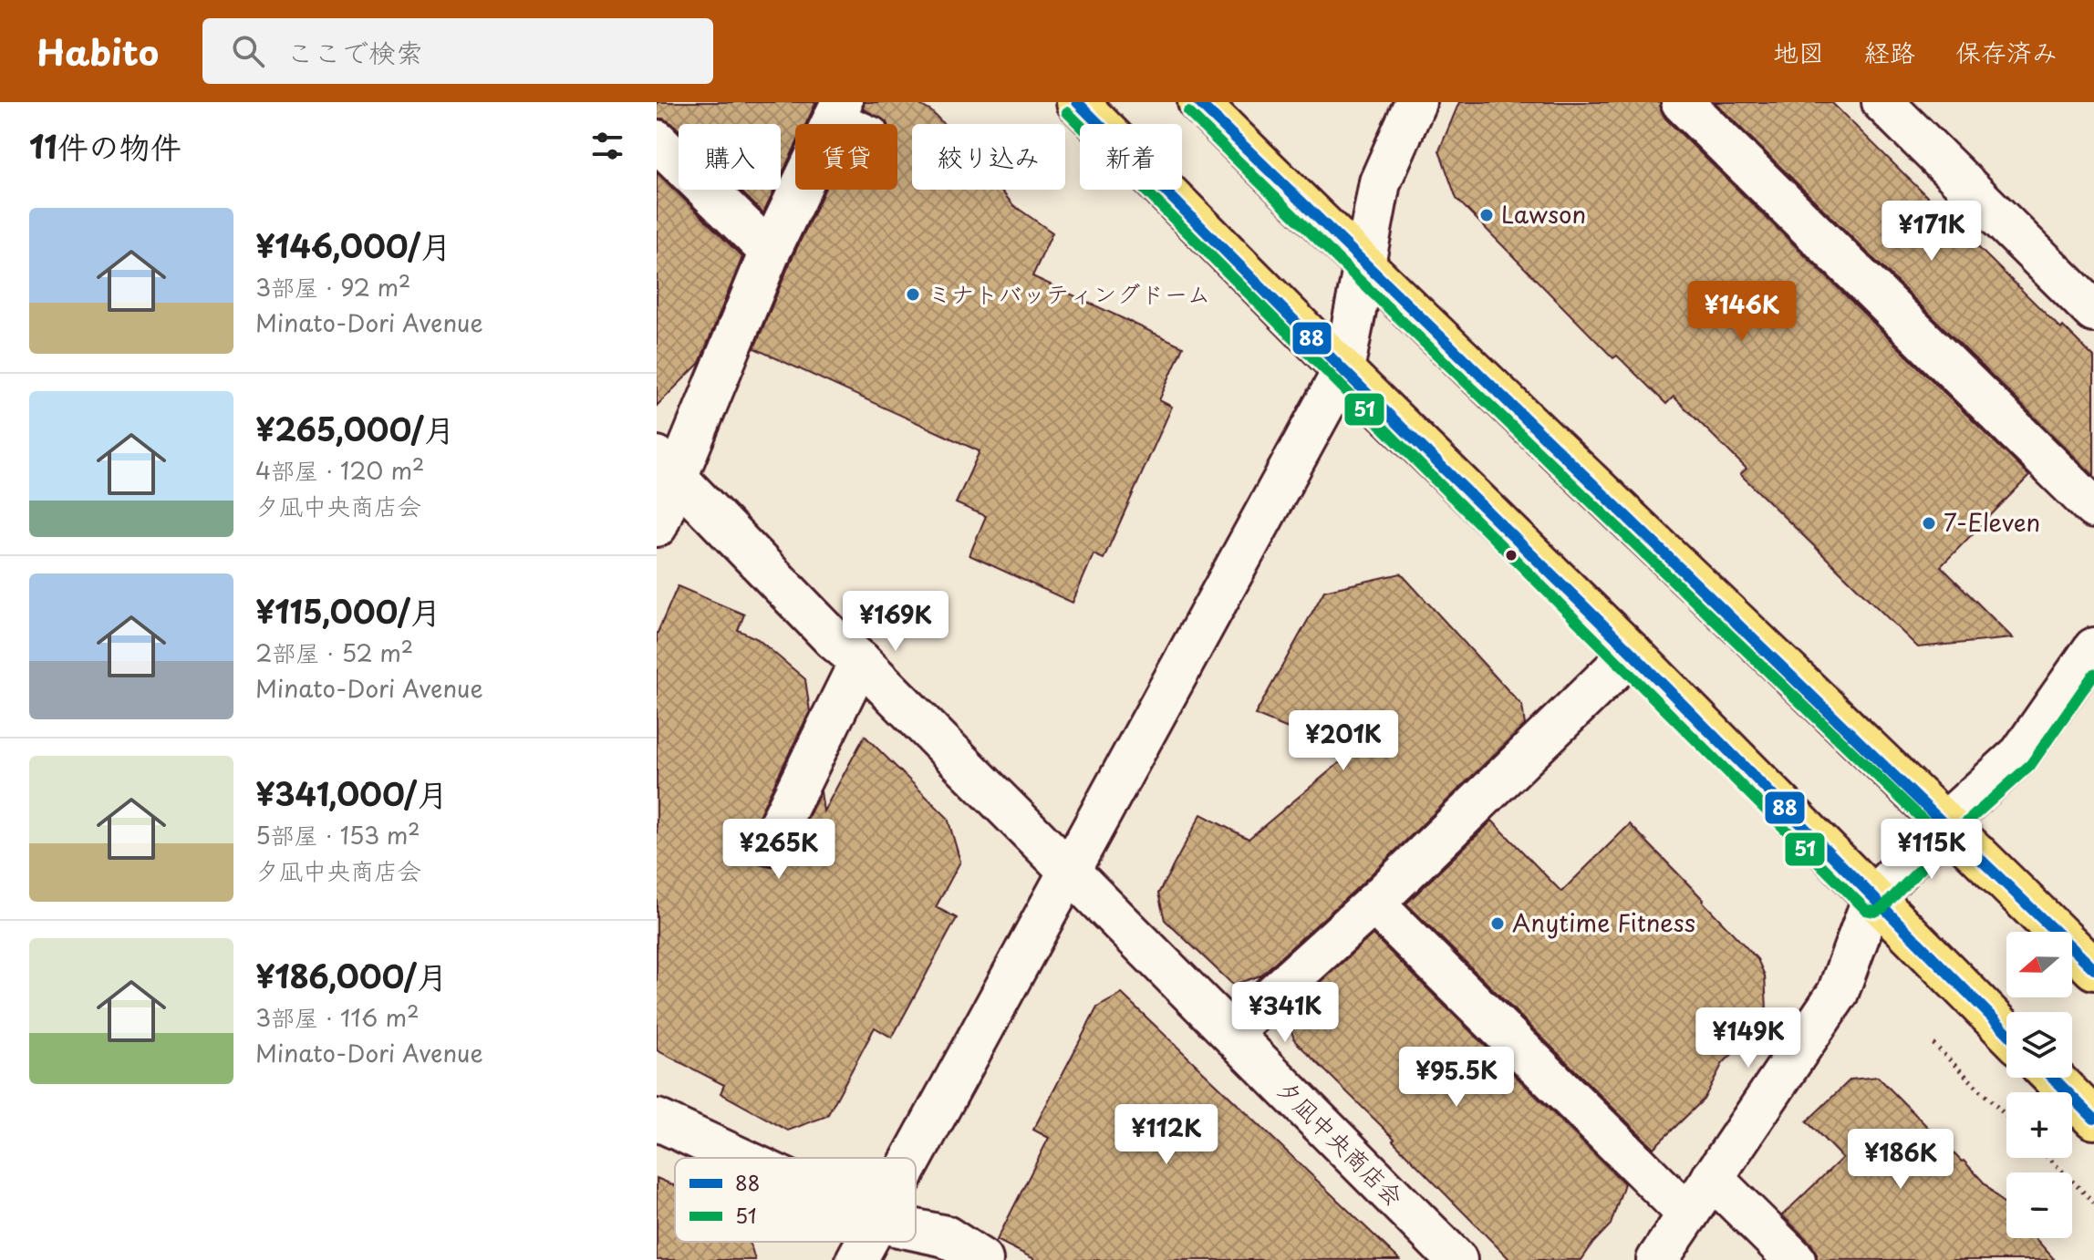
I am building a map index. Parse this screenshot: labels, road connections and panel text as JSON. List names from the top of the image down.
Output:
{
  "streets": {
    "street": ["夕凪中央商店会"]
  },
  "places": [
    "Lawson",
    "ミナトバッティングドーム",
    "7-Eleven",
    "Anytime Fitness"
  ],
  "lines": ["transit line 88", "transit line 51"],
  "legend": ["88", "51"],
  "north": "left",
  "page": {
    "header": "Habito",
    "search": "ここで検索",
    "nav": ["地図", "経路", "保存済み"],
    "heading": "11件の物件",
    "chip": [
      "購入",
      "賃貸",
      "絞り込み",
      "新着"
    ],
    "list": [
      {
        "name": "¥146,000/月",
        "note": "3部屋 · 92 m² · Minato-Dori Avenue"
      },
      {
        "name": "¥265,000/月",
        "note": "4部屋 · 120 m² · 夕凪中央商店会"
      },
      {
        "name": "¥115,000/月",
        "note": "2部屋 · 52 m² · Minato-Dori Avenue"
      },
      {
        "name": "¥341,000/月",
        "note": "5部屋 · 153 m² · 夕凪中央商店会"
      },
      {
        "name": "¥186,000/月",
        "note": "3部屋 · 116 m² · Minato-Dori Avenue"
      }
    ],
    "price": [
      "¥171K",
      "¥146K",
      "¥169K",
      "¥201K",
      "¥265K",
      "¥115K",
      "¥341K",
      "¥149K",
      "¥95.5K",
      "¥112K",
      "¥186K"
    ],
    "map_buttons": ["+", "−"]
  }
}
